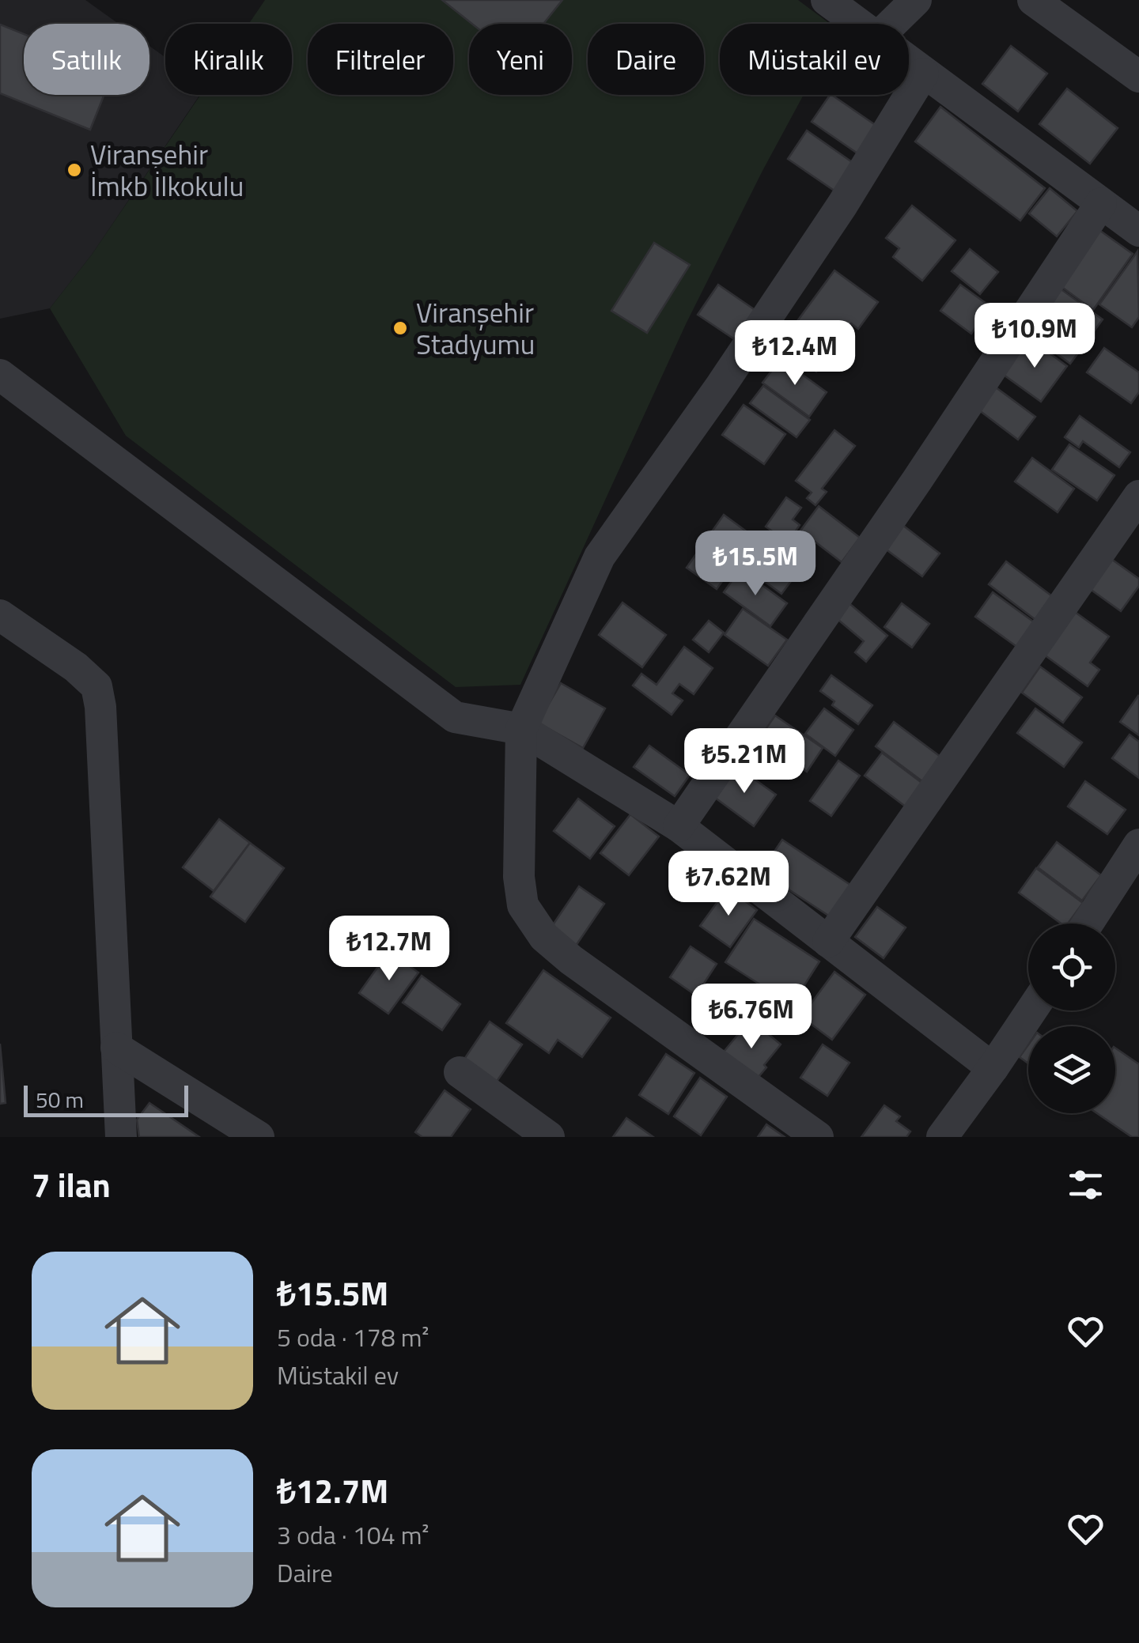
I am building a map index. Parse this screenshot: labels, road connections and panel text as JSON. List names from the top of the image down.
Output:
{
  "places": ["Viranşehir İmkb İlkokulu", "Viranşehir Stadyumu"],
  "scale_bar": "50 m",
  "page": {
    "chip": [
      "Satılık",
      "Kiralık",
      "Filtreler",
      "Yeni",
      "Daire",
      "Müstakil ev"
    ],
    "price": [
      "₺10.9M",
      "₺12.4M",
      "₺15.5M",
      "₺5.21M",
      "₺7.62M",
      "₺12.7M",
      "₺6.76M"
    ],
    "scale": "50 m",
    "heading": "7 ilan",
    "list": [
      {
        "name": "₺15.5M",
        "note": "5 oda · 178 m² · Müstakil ev"
      },
      {
        "name": "₺12.7M",
        "note": "3 oda · 104 m² · Daire"
      }
    ]
  }
}
